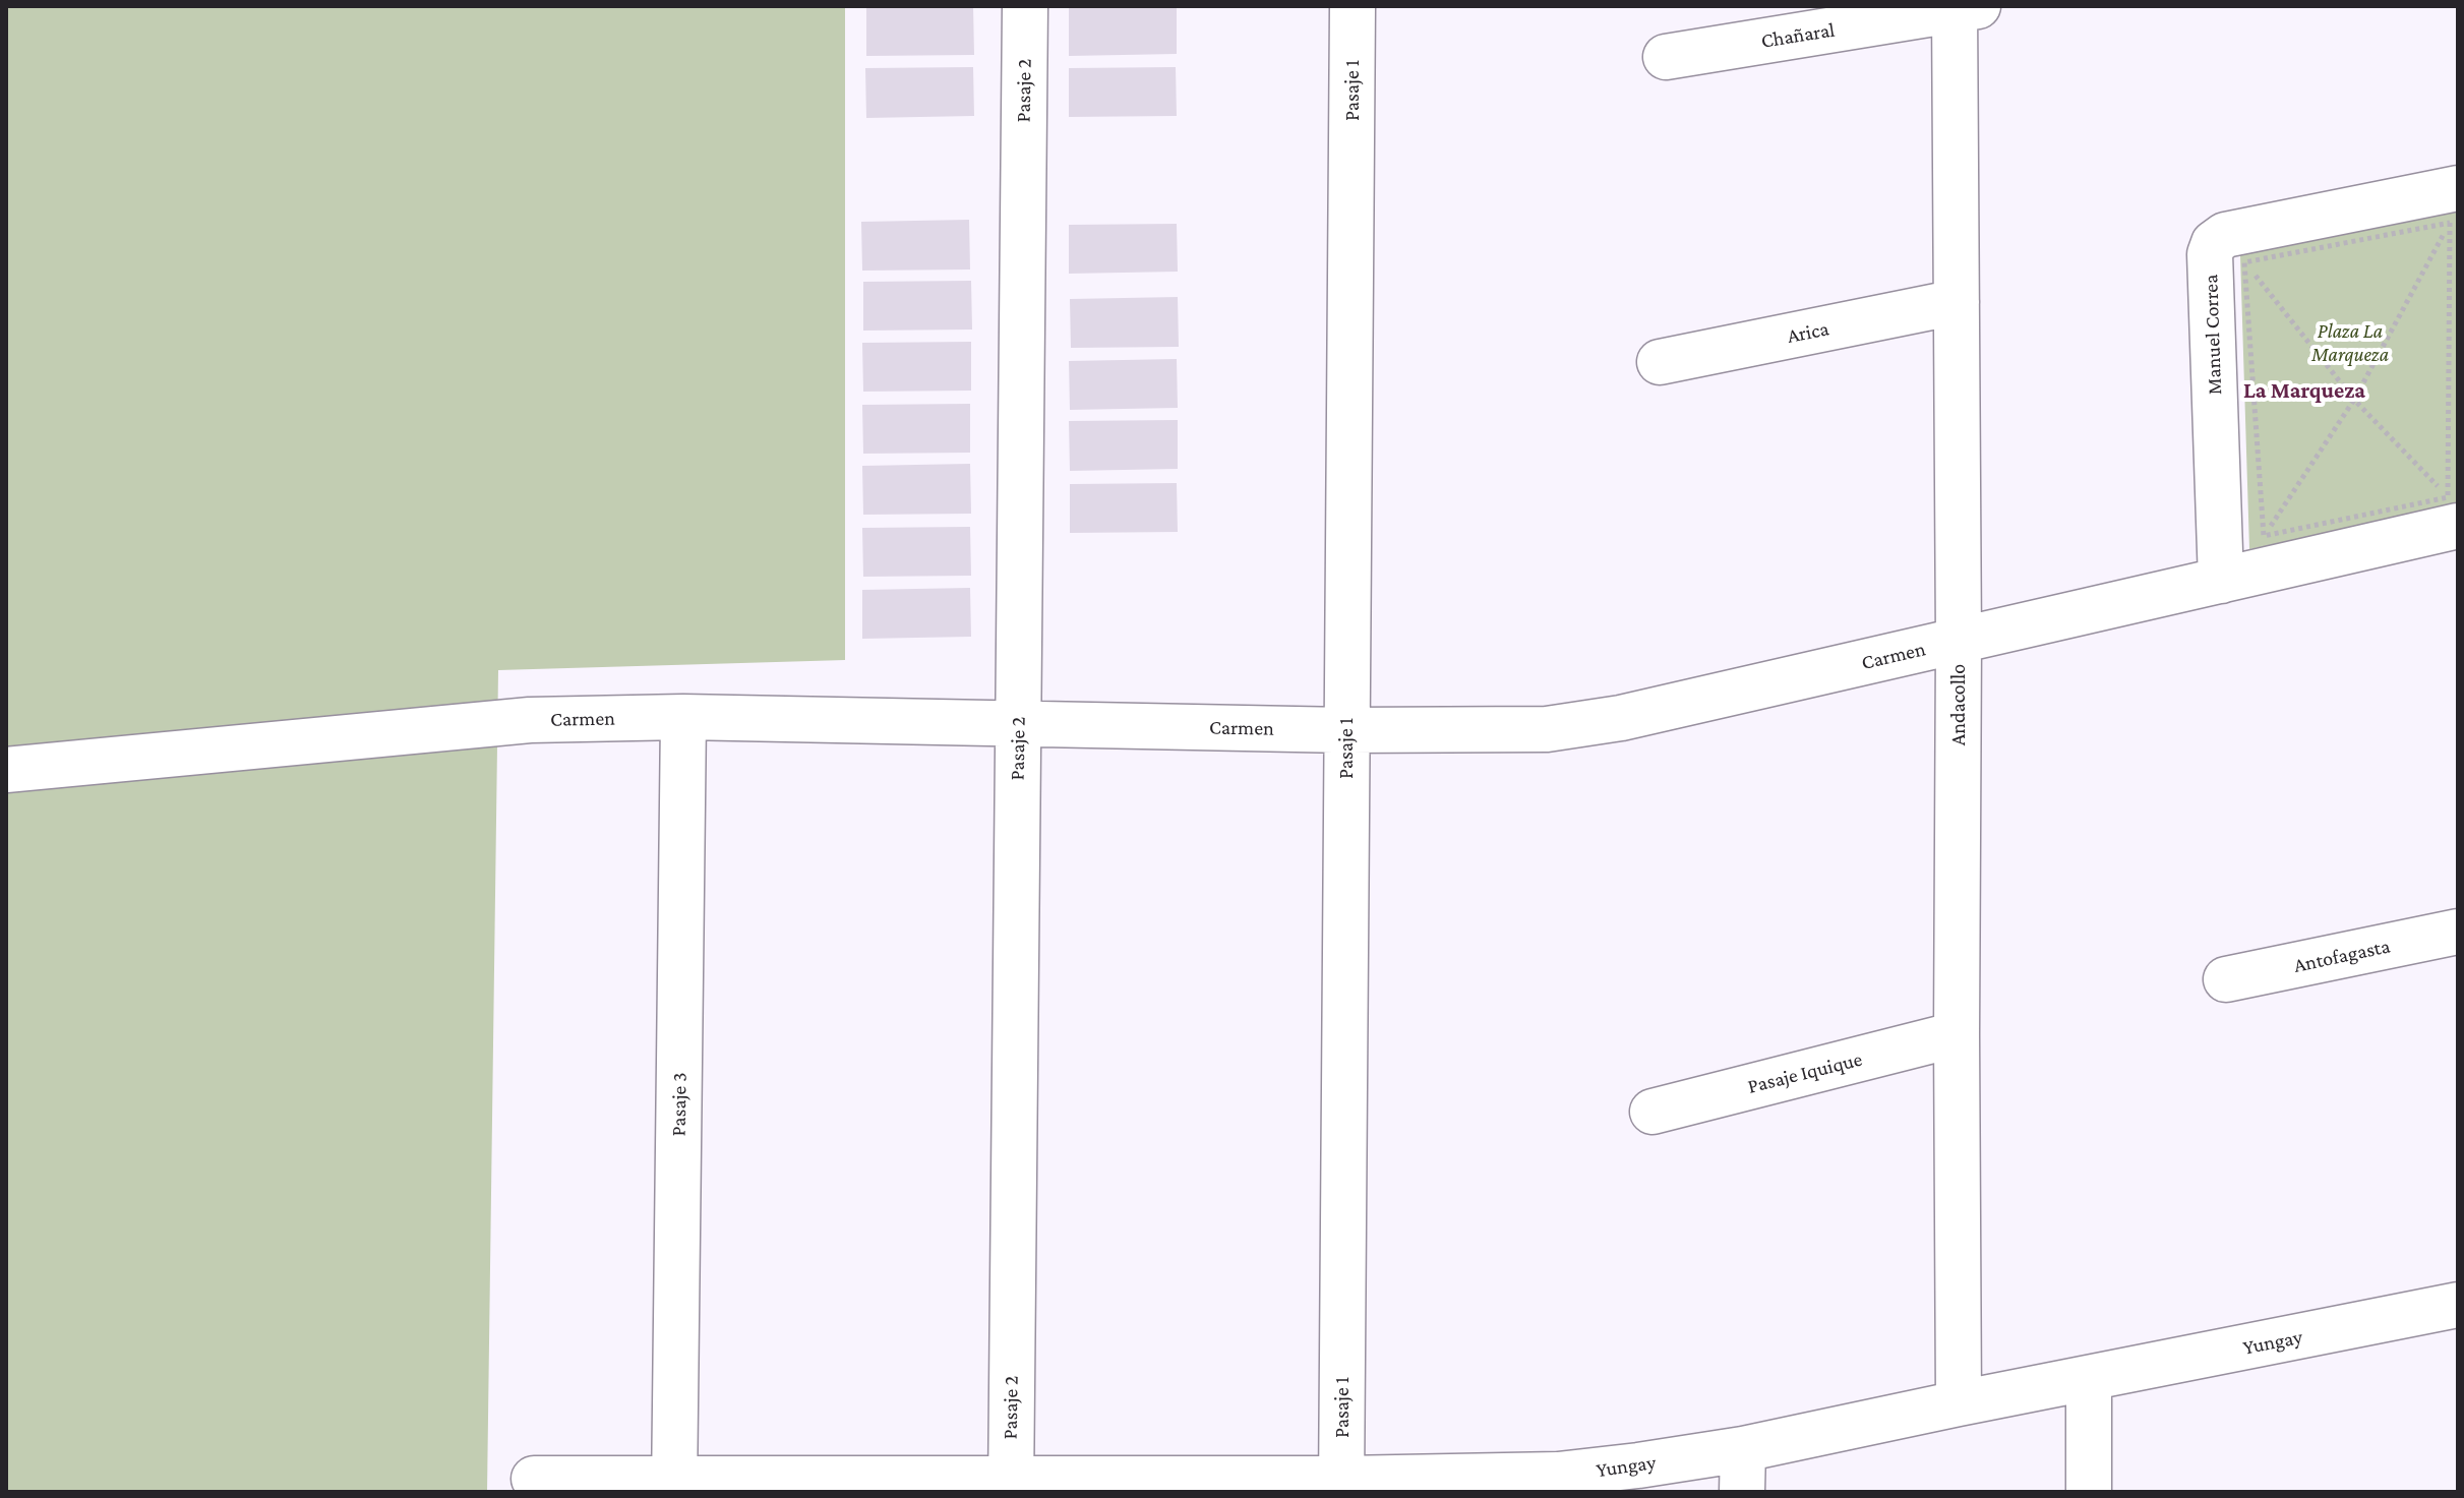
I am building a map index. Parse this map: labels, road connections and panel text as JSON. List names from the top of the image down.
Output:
{
  "streets": {
    "street": [
      "Chañaral",
      "Pasaje 2",
      "Pasaje 1",
      "Arica",
      "Manuel Correa",
      "Carmen",
      "Andacollo",
      "Antofagasta",
      "Pasaje Iquique",
      "Pasaje 3",
      "Yungay"
    ]
  },
  "crossings": [
    ["Chañaral", "Andacollo"],
    ["Pasaje 2", "Carmen"],
    ["Pasaje 2", "Yungay"],
    ["Pasaje 1", "Carmen"],
    ["Pasaje 1", "Yungay"],
    ["Arica", "Andacollo"],
    ["Manuel Correa", "Carmen"],
    ["Carmen", "Andacollo"],
    ["Carmen", "Pasaje 3"],
    ["Andacollo", "Pasaje Iquique"],
    ["Andacollo", "Yungay"],
    ["Pasaje 3", "Yungay"]
  ],
  "districts": ["La Marqueza"],
  "parks": ["Plaza La Marqueza"]
}
